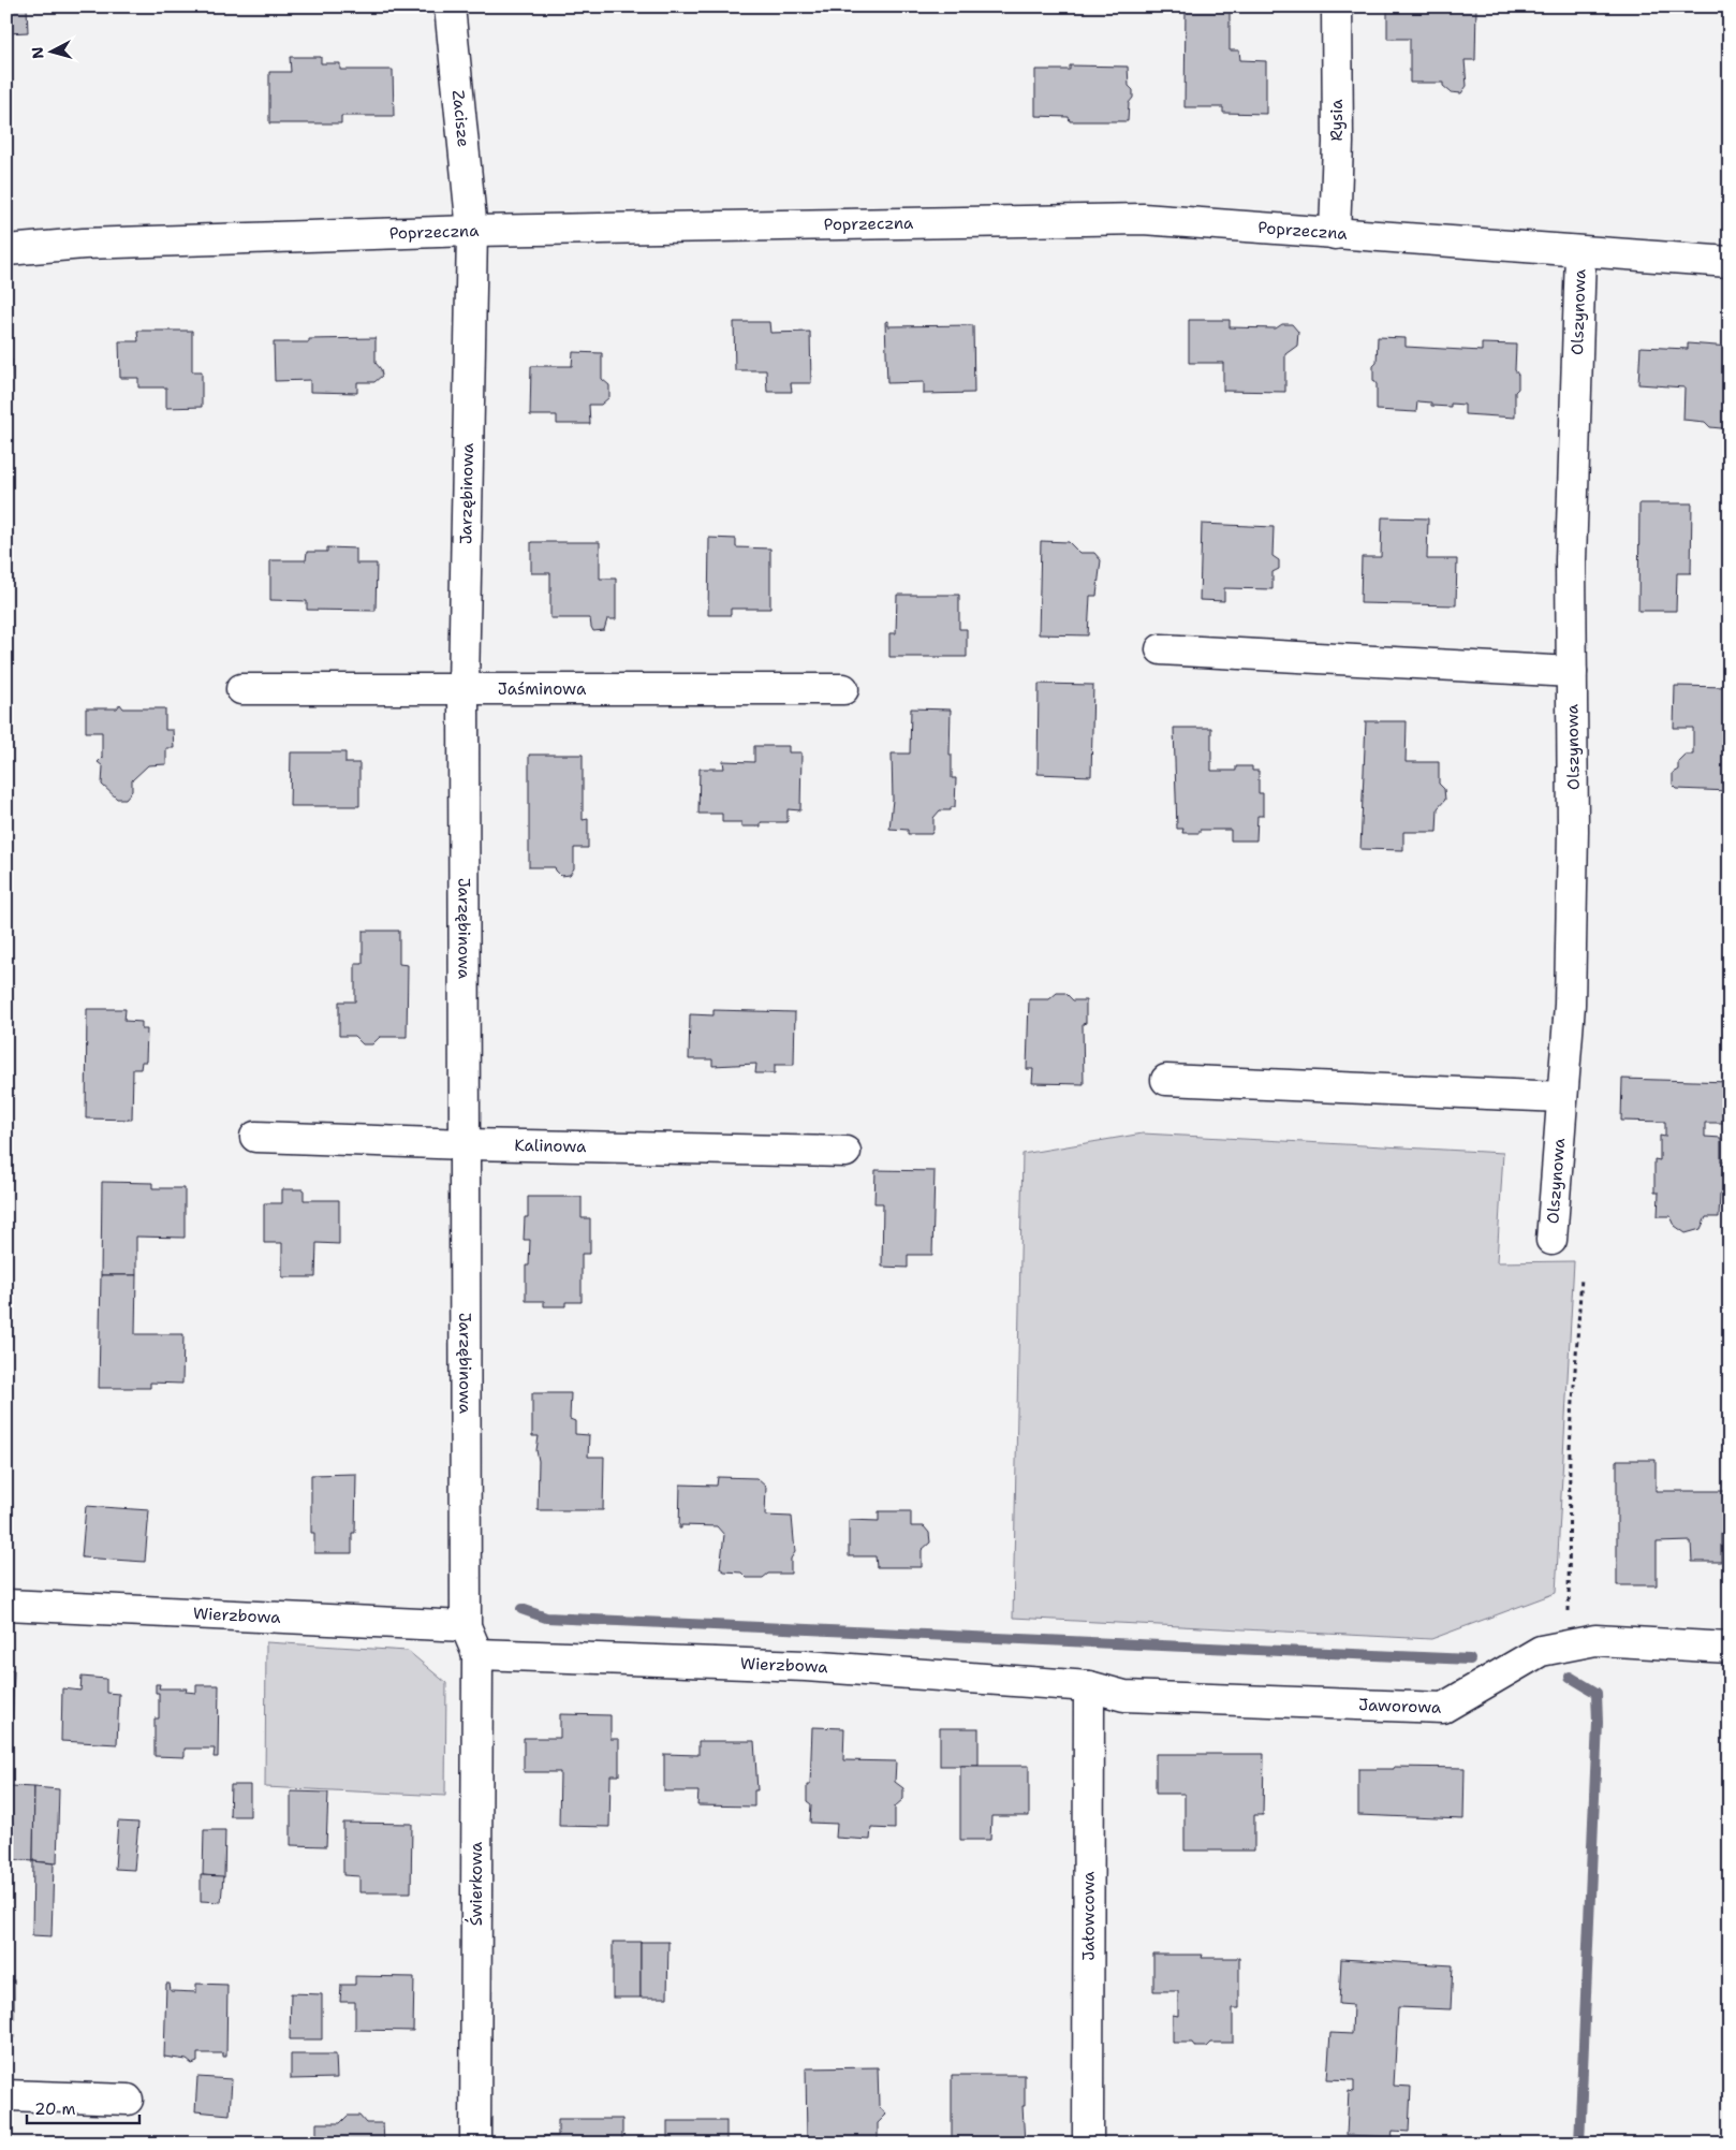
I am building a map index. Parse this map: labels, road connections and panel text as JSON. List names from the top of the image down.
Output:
{
  "streets": {
    "street": [
      "Zacisze",
      "Rysia",
      "Poprzeczna",
      "Olszynowa",
      "Jarzębinowa",
      "Jaśminowa",
      "Kalinowa",
      "Wierzbowa",
      "Jaworowa",
      "Świerkowa",
      "Jałowcowa"
    ]
  },
  "crossings": [
    ["Zacisze", "Poprzeczna"],
    ["Zacisze", "Jarzębinowa"],
    ["Rysia", "Poprzeczna"],
    ["Poprzeczna", "Olszynowa"],
    ["Poprzeczna", "Jarzębinowa"],
    ["Jarzębinowa", "Jaśminowa"],
    ["Jarzębinowa", "Kalinowa"],
    ["Jarzębinowa", "Wierzbowa"],
    ["Jarzębinowa", "Świerkowa"],
    ["Wierzbowa", "Jaworowa"],
    ["Wierzbowa", "Świerkowa"],
    ["Wierzbowa", "Jałowcowa"],
    ["Jaworowa", "Jałowcowa"]
  ],
  "scale_bar": "20 m",
  "north": "left"
}
